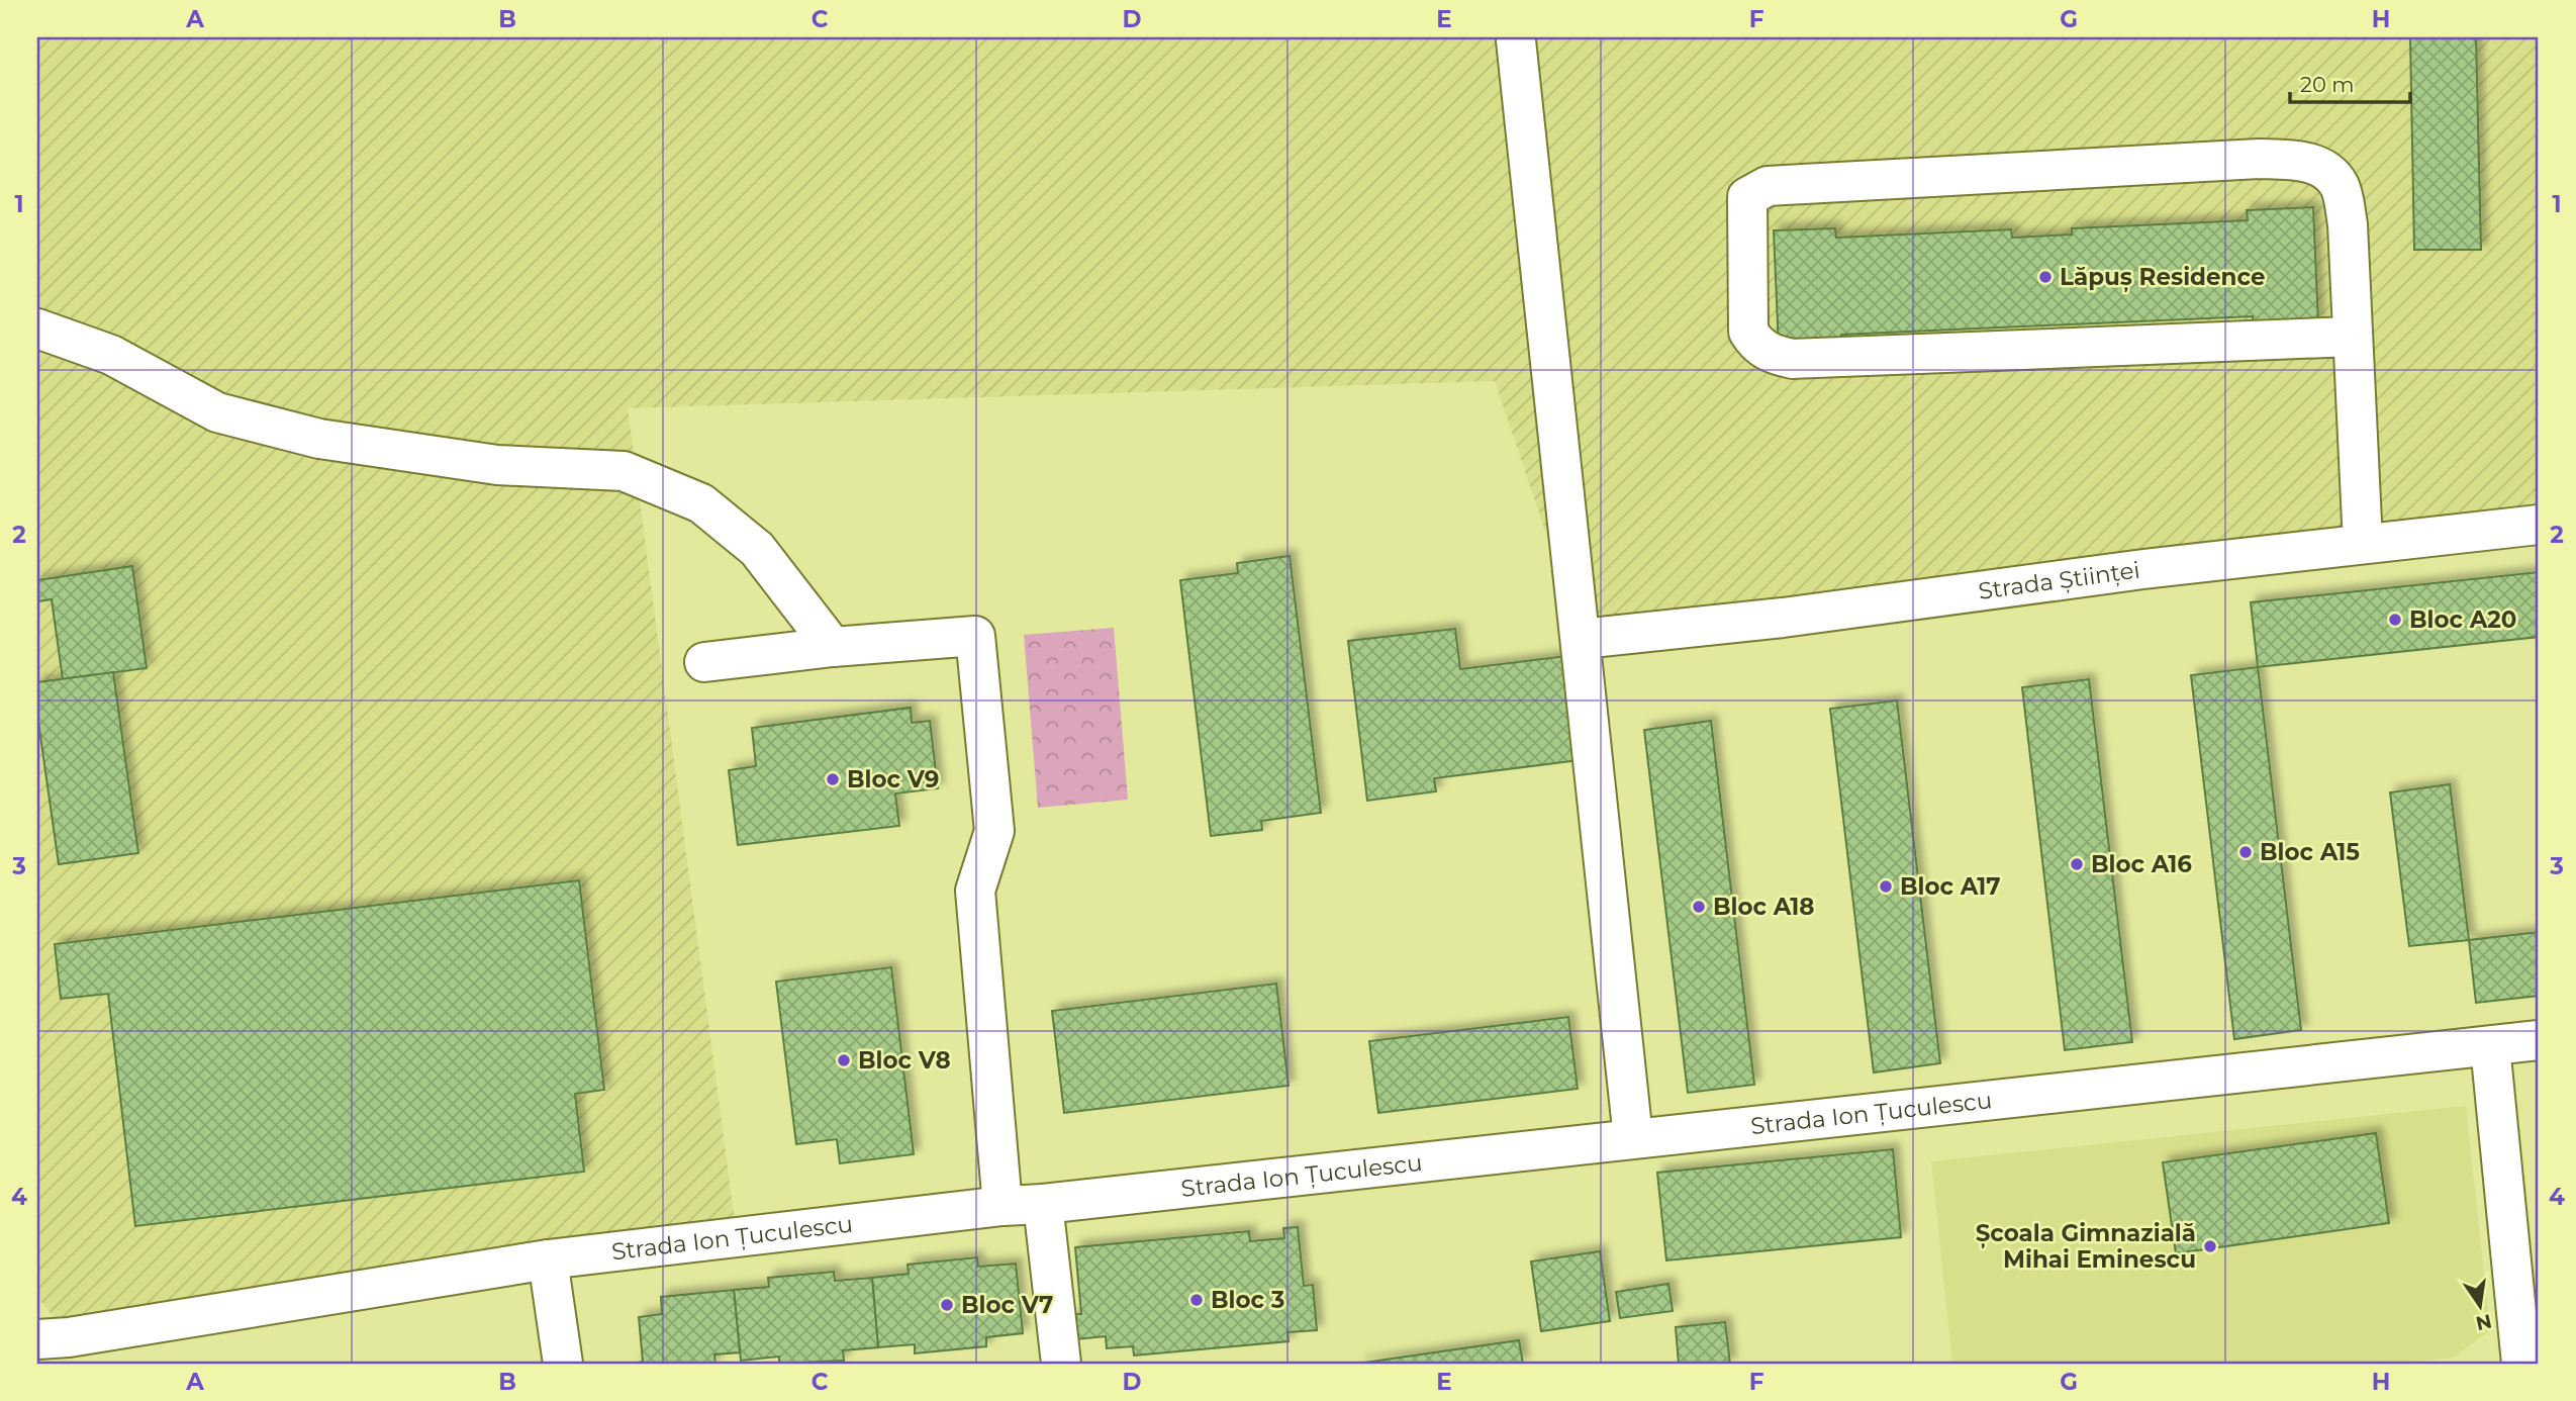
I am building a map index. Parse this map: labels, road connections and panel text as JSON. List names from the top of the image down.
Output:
{
  "streets": {
    "street": ["Strada Științei", "Strada Ion Țuculescu"]
  },
  "places": [
    "Lăpuș Residence",
    "Bloc A20",
    "Bloc V9",
    "Bloc A15",
    "Bloc A16",
    "Bloc A17",
    "Bloc A18",
    "Bloc V8",
    "Școala Gimnazială Mihai Eminescu",
    "Bloc 3",
    "Bloc V7"
  ],
  "scale_bar": "20 m",
  "north": "bottom",
  "grid": {
    "columns": [
      "A",
      "B",
      "C",
      "D",
      "E",
      "F",
      "G",
      "H"
    ],
    "rows": [
      "1",
      "2",
      "3",
      "4"
    ]
  }
}
